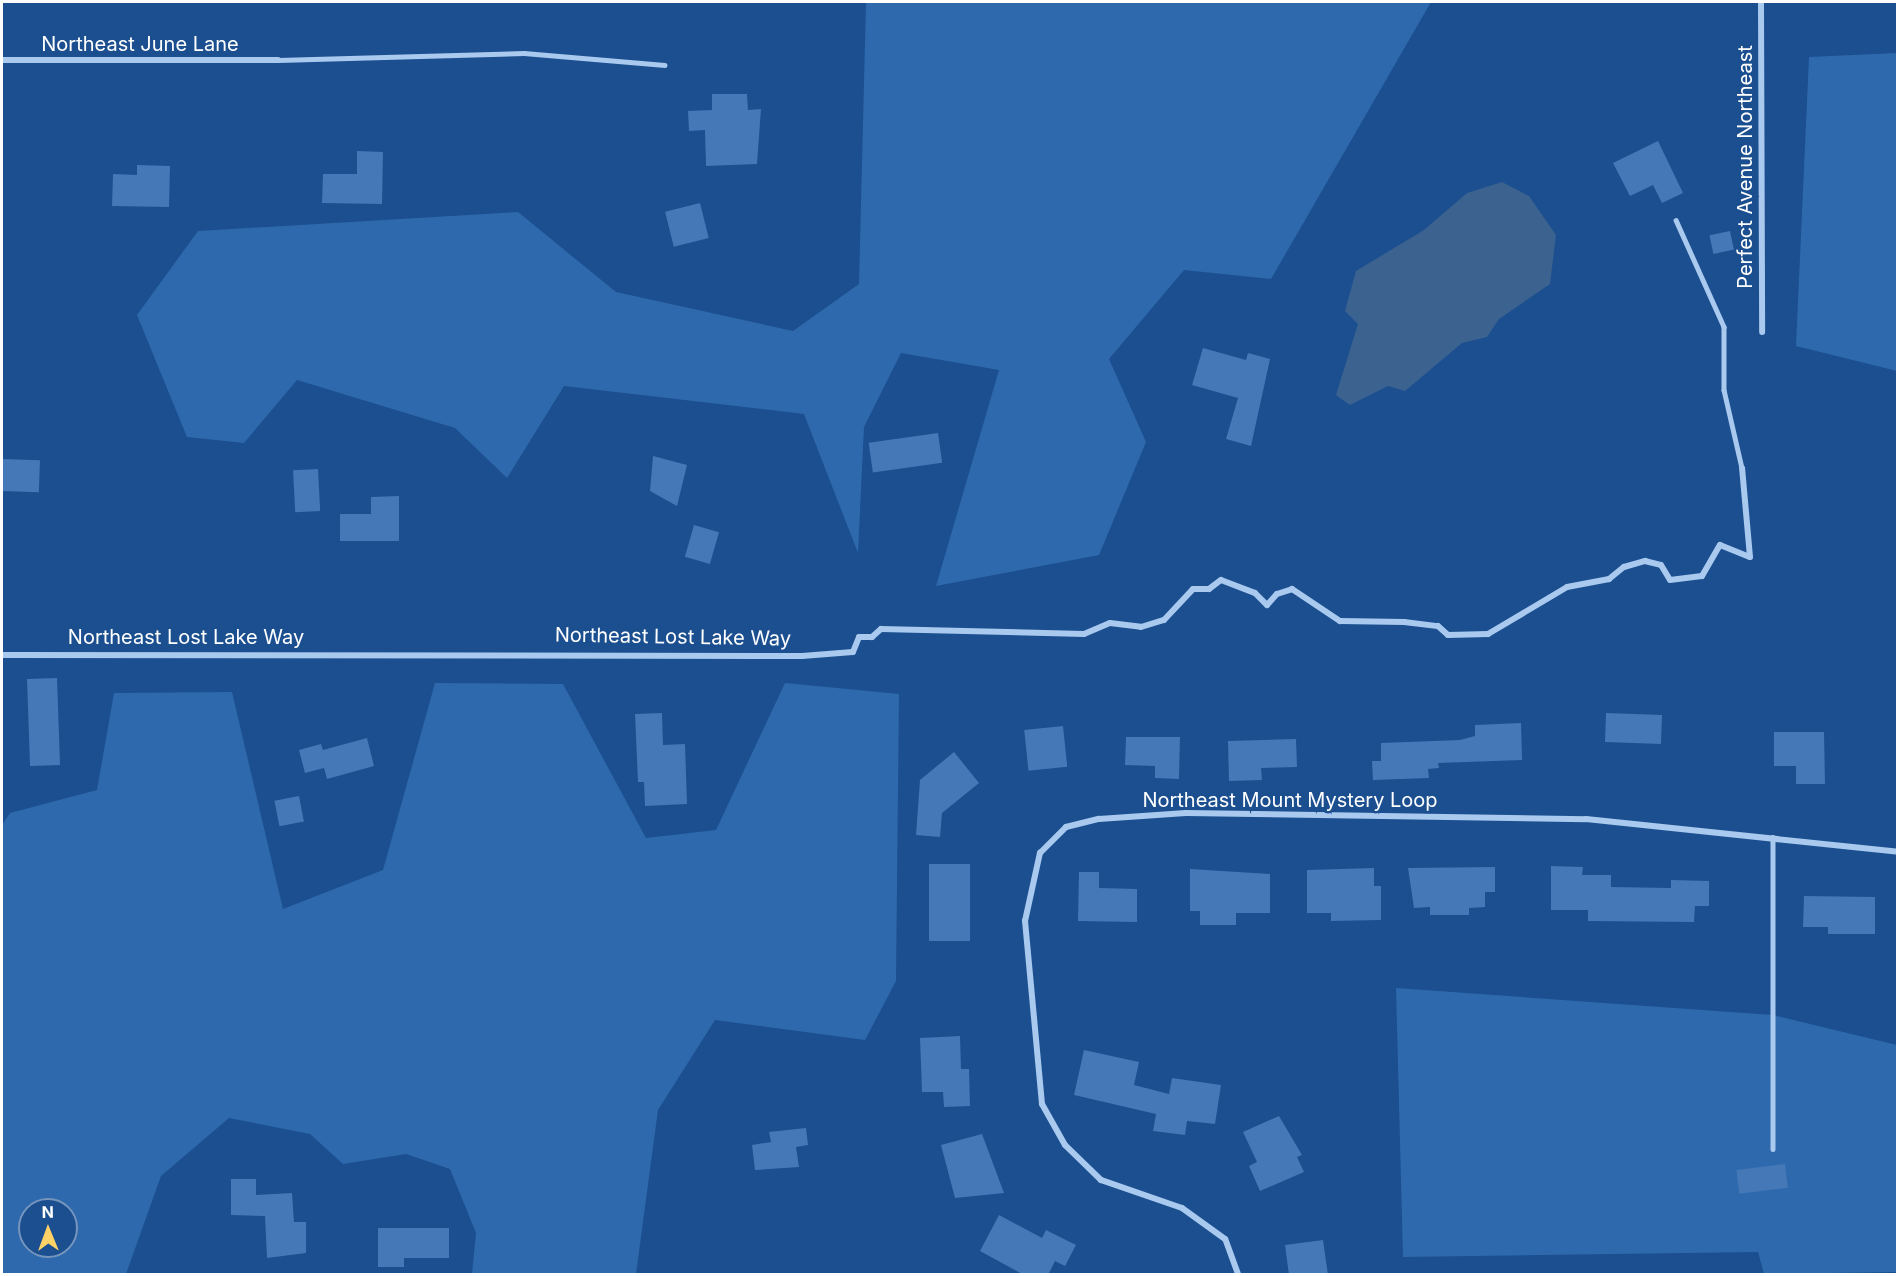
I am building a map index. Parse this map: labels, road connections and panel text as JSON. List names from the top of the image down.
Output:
{
  "streets": {
    "street": [
      "Northeast June Lane",
      "Perfect Avenue Northeast",
      "Northeast Lost Lake Way",
      "Northeast Mount Mystery Loop"
    ]
  },
  "north": "top"
}
